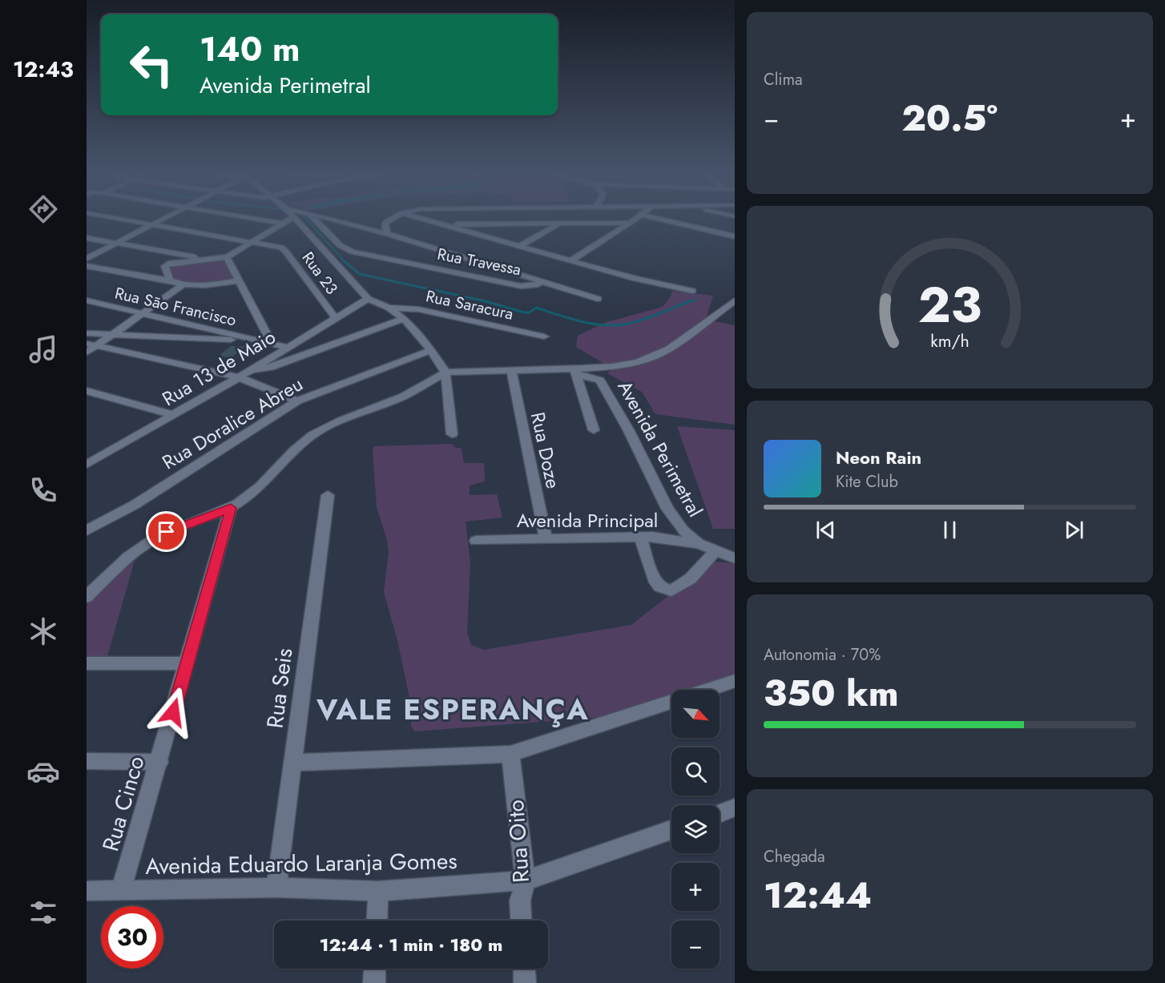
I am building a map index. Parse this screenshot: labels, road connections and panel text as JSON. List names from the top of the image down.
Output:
{
  "streets": {
    "street": [
      "Rua Travessa",
      "Rua 23",
      "Rua Saracura",
      "Rua São Francisco",
      "Rua 13 de Maio",
      "Rua Doralice Abreu",
      "Avenida Perimetral",
      "Rua Doze",
      "Avenida Principal",
      "Rua Seis",
      "Rua Cinco",
      "Rua Oito",
      "Avenida Eduardo Laranja Gomes"
    ]
  },
  "crossings": [
    ["Rua 23", "Rua 13 de Maio"],
    ["Rua São Francisco", "Rua 13 de Maio"],
    ["Avenida Perimetral", "Rua Doze"],
    ["Avenida Perimetral", "Avenida Principal"],
    ["Avenida Perimetral", "Rua Cinco"],
    ["Rua Doze", "Avenida Principal"],
    ["Rua Seis", "Avenida Eduardo Laranja Gomes"],
    ["Rua Cinco", "Avenida Eduardo Laranja Gomes"],
    ["Rua Oito", "Avenida Eduardo Laranja Gomes"]
  ],
  "districts": ["VALE ESPERANÇA"],
  "north": "bottom right",
  "page": {
    "tabs": "12:43",
    "tile": [
      "Clima",
      ["Autonomia · 70%", "350 km"],
      ["Chegada", "12:44"]
    ],
    "turn": ["140 m", "Avenida Perimetral"],
    "heat": ["−", "20.5°", "+"],
    "song": ["Neon Rain", "Kite Club"],
    "map_buttons": ["+", "−"],
    "limit": "30",
    "trip": "12:44 · 1 min · 180 m",
    "gauge": ["23", "km/h"]
  }
}
